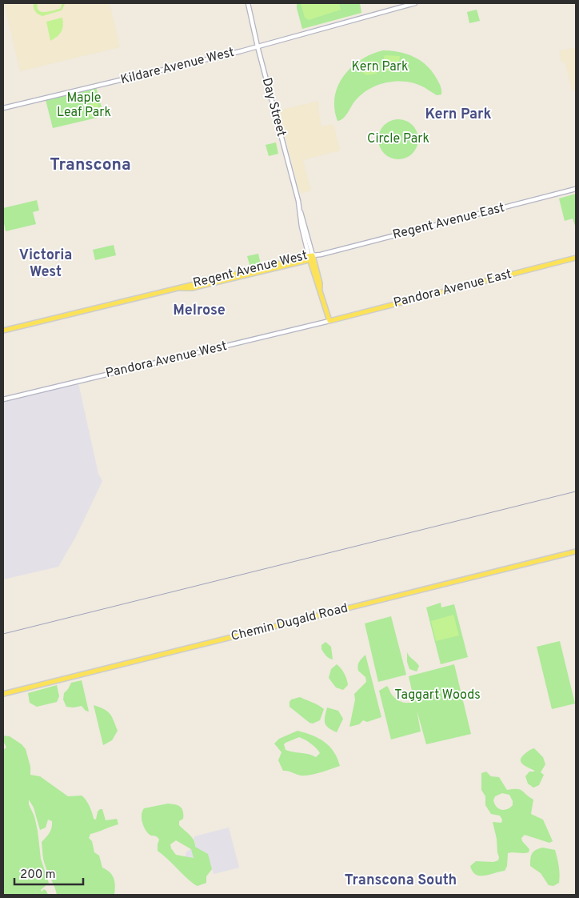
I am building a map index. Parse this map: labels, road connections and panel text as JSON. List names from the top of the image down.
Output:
{
  "streets": {
    "main road": [
      "Day Street",
      "Regent Avenue West",
      "Pandora Avenue East",
      "Chemin Dugald Road"
    ],
    "street": ["Kildare Avenue West", "Regent Avenue East", "Pandora Avenue West"]
  },
  "crossings": [
    ["Kildare Avenue West", "Day Street"],
    ["Day Street", "Regent Avenue West"],
    ["Day Street", "Pandora Avenue East"],
    ["Day Street", "Pandora Avenue West"],
    ["Regent Avenue East", "Regent Avenue West"],
    ["Pandora Avenue East", "Pandora Avenue West"]
  ],
  "districts": [
    "Kern Park",
    "Transcona",
    "Victoria West",
    "Melrose",
    "Transcona South"
  ],
  "parks": [
    "Kern Park",
    "Maple Leaf Park",
    "Circle Park",
    "Taggart Woods"
  ],
  "scale_bar": "200 m"
}
